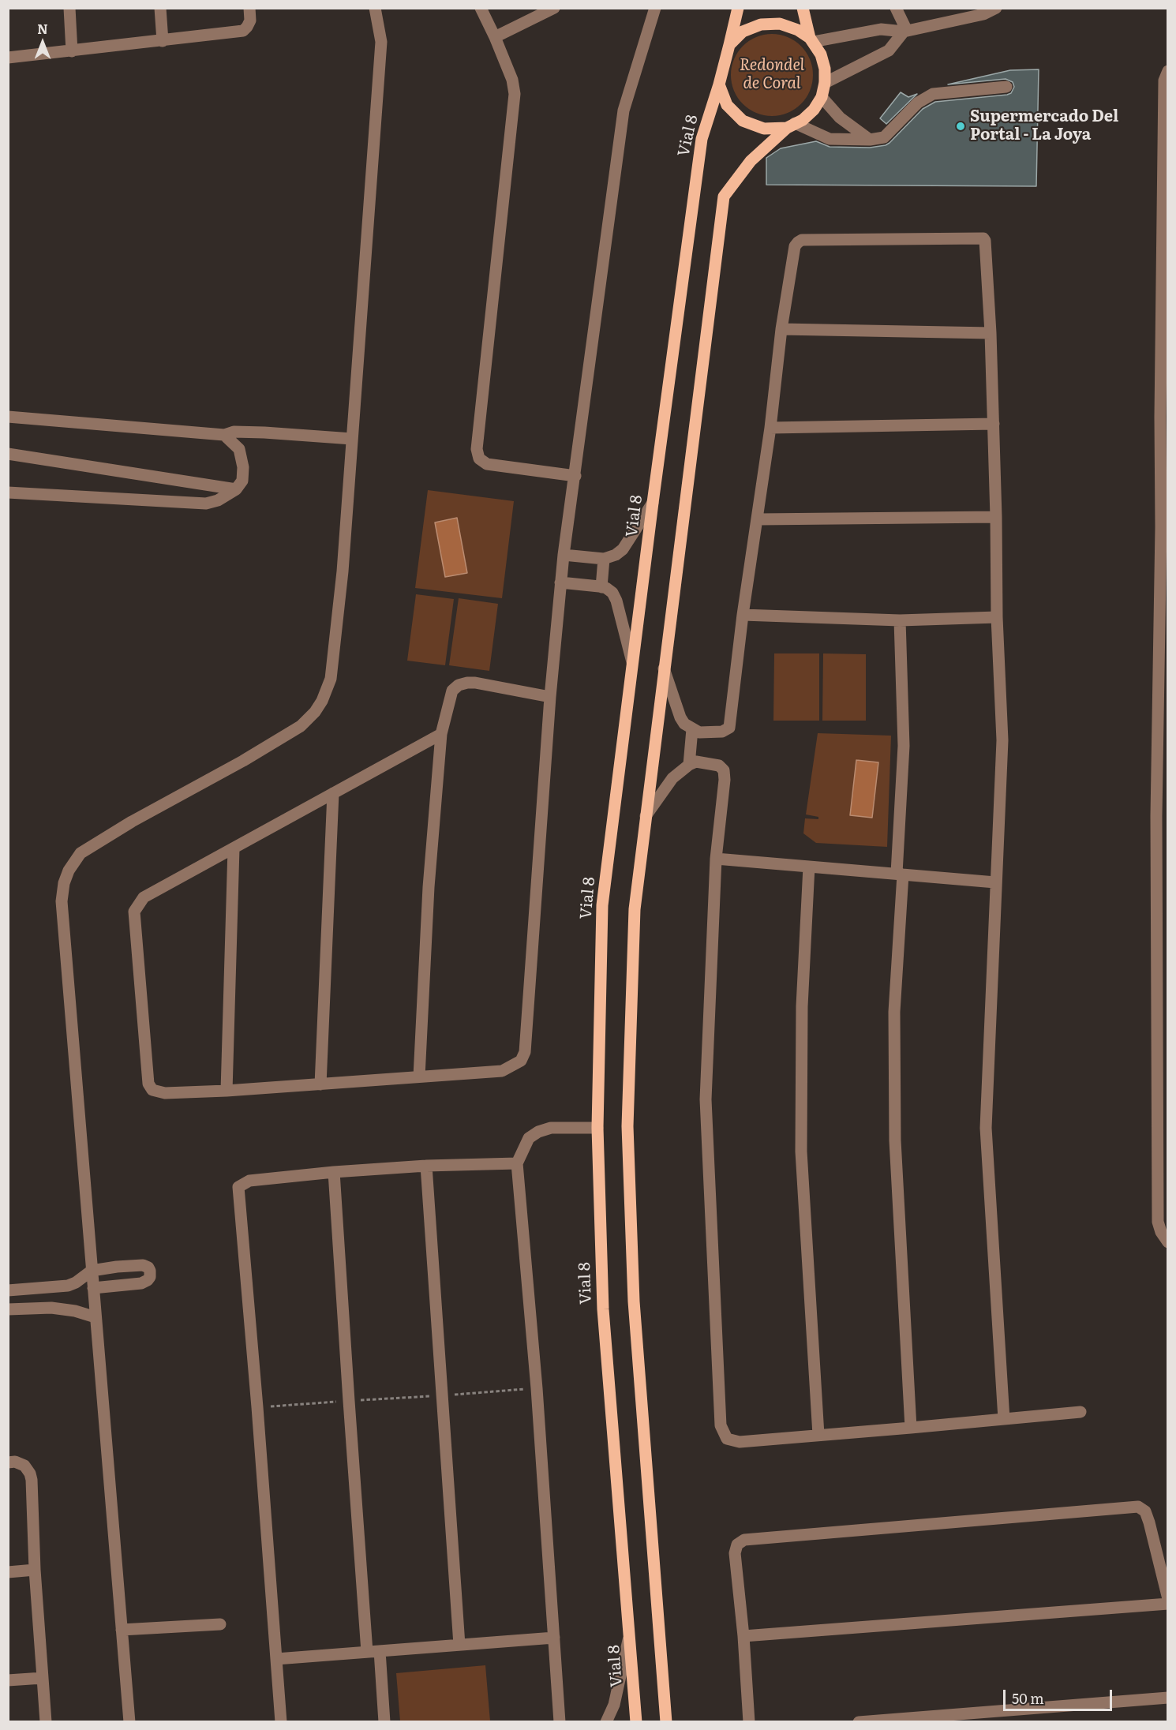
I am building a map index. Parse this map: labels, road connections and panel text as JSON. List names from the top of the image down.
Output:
{
  "streets": {
    "main road": ["Vial 8"]
  },
  "parks": ["Redondel de Coral"],
  "places": ["Supermercado Del Portal - La Joya"],
  "scale_bar": "50 m",
  "north": "top"
}
